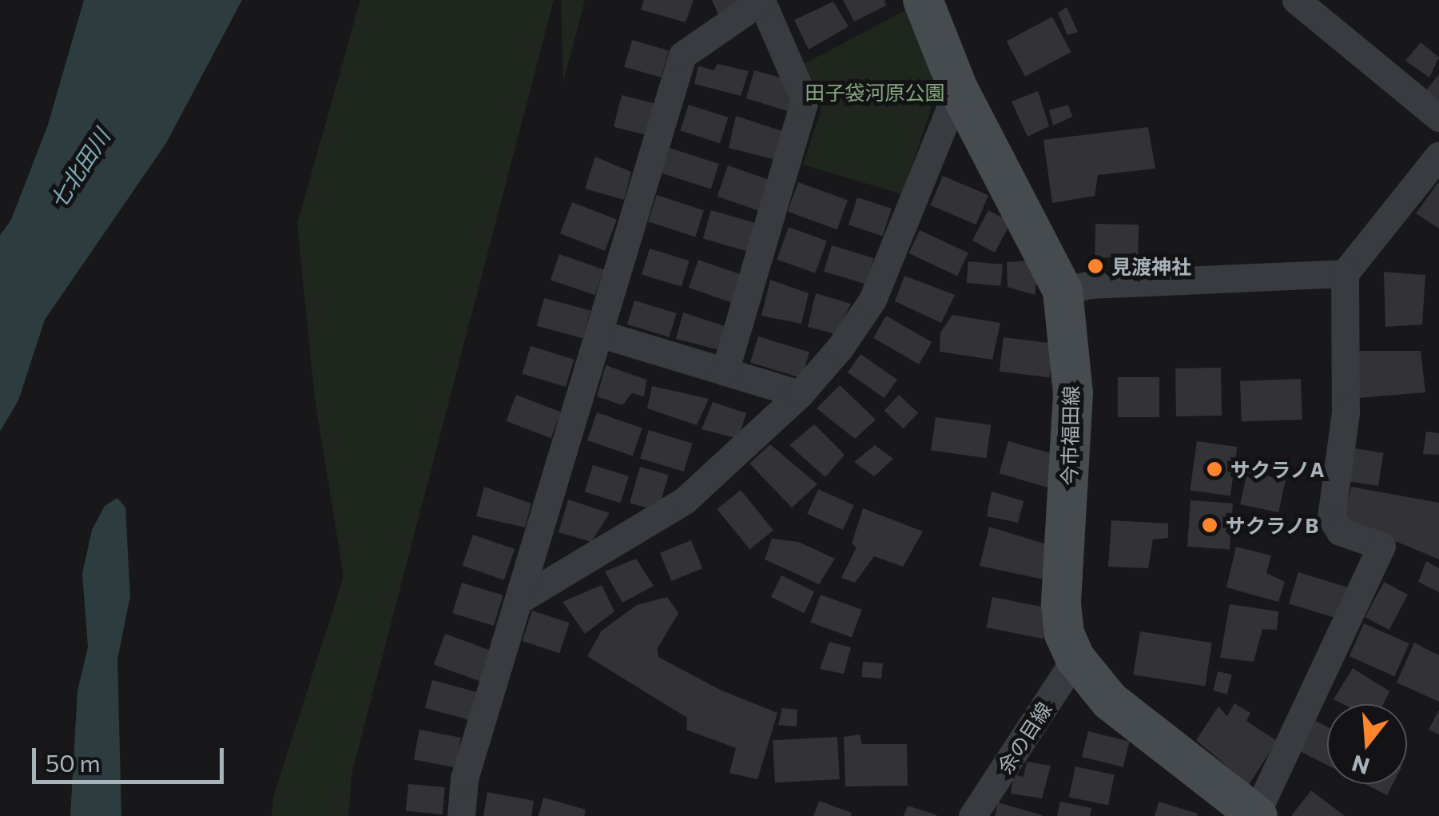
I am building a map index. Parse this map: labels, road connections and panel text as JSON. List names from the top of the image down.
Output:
{
  "streets": {
    "main road": ["今市福田線"],
    "street": ["余の目線"]
  },
  "crossings": [
    ["今市福田線", "余の目線"]
  ],
  "water": ["七北田川"],
  "parks": ["田子袋河原公園"],
  "places": ["見渡神社", "サクラノA", "サクラノB"],
  "scale_bar": "50 m",
  "north": "bottom"
}
